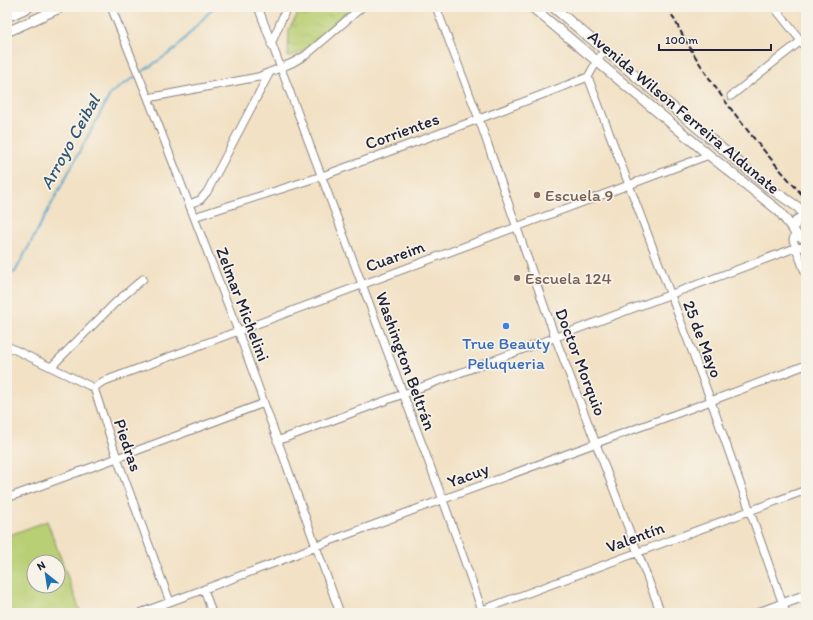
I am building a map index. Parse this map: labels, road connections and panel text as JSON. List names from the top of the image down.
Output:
{
  "streets": {
    "street": [
      "Avenida Wilson Ferreira Aldunate",
      "Corrientes",
      "Cuareim",
      "Zelmar Michelini",
      "25 de Mayo",
      "Washington Beltrán",
      "Doctor Morquio",
      "Piedras",
      "Yacuy",
      "Valentín"
    ]
  },
  "crossings": [
    ["Avenida Wilson Ferreira Aldunate", "Cuareim"],
    ["Corrientes", "Zelmar Michelini"],
    ["Corrientes", "25 de Mayo"],
    ["Corrientes", "Washington Beltrán"],
    ["Corrientes", "Doctor Morquio"],
    ["Cuareim", "Zelmar Michelini"],
    ["Cuareim", "25 de Mayo"],
    ["Cuareim", "Washington Beltrán"],
    ["Cuareim", "Doctor Morquio"],
    ["Cuareim", "Piedras"],
    ["Zelmar Michelini", "Yacuy"],
    ["25 de Mayo", "Yacuy"],
    ["25 de Mayo", "Valentín"],
    ["Washington Beltrán", "Yacuy"],
    ["Washington Beltrán", "Valentín"],
    ["Doctor Morquio", "Yacuy"],
    ["Doctor Morquio", "Valentín"],
    ["Piedras", "Yacuy"]
  ],
  "water": ["Arroyo Ceibal"],
  "places": ["Escuela 9", "Escuela 124", "True Beauty Peluqueria"],
  "scale_bar": "100 m",
  "north": "top left"
}
